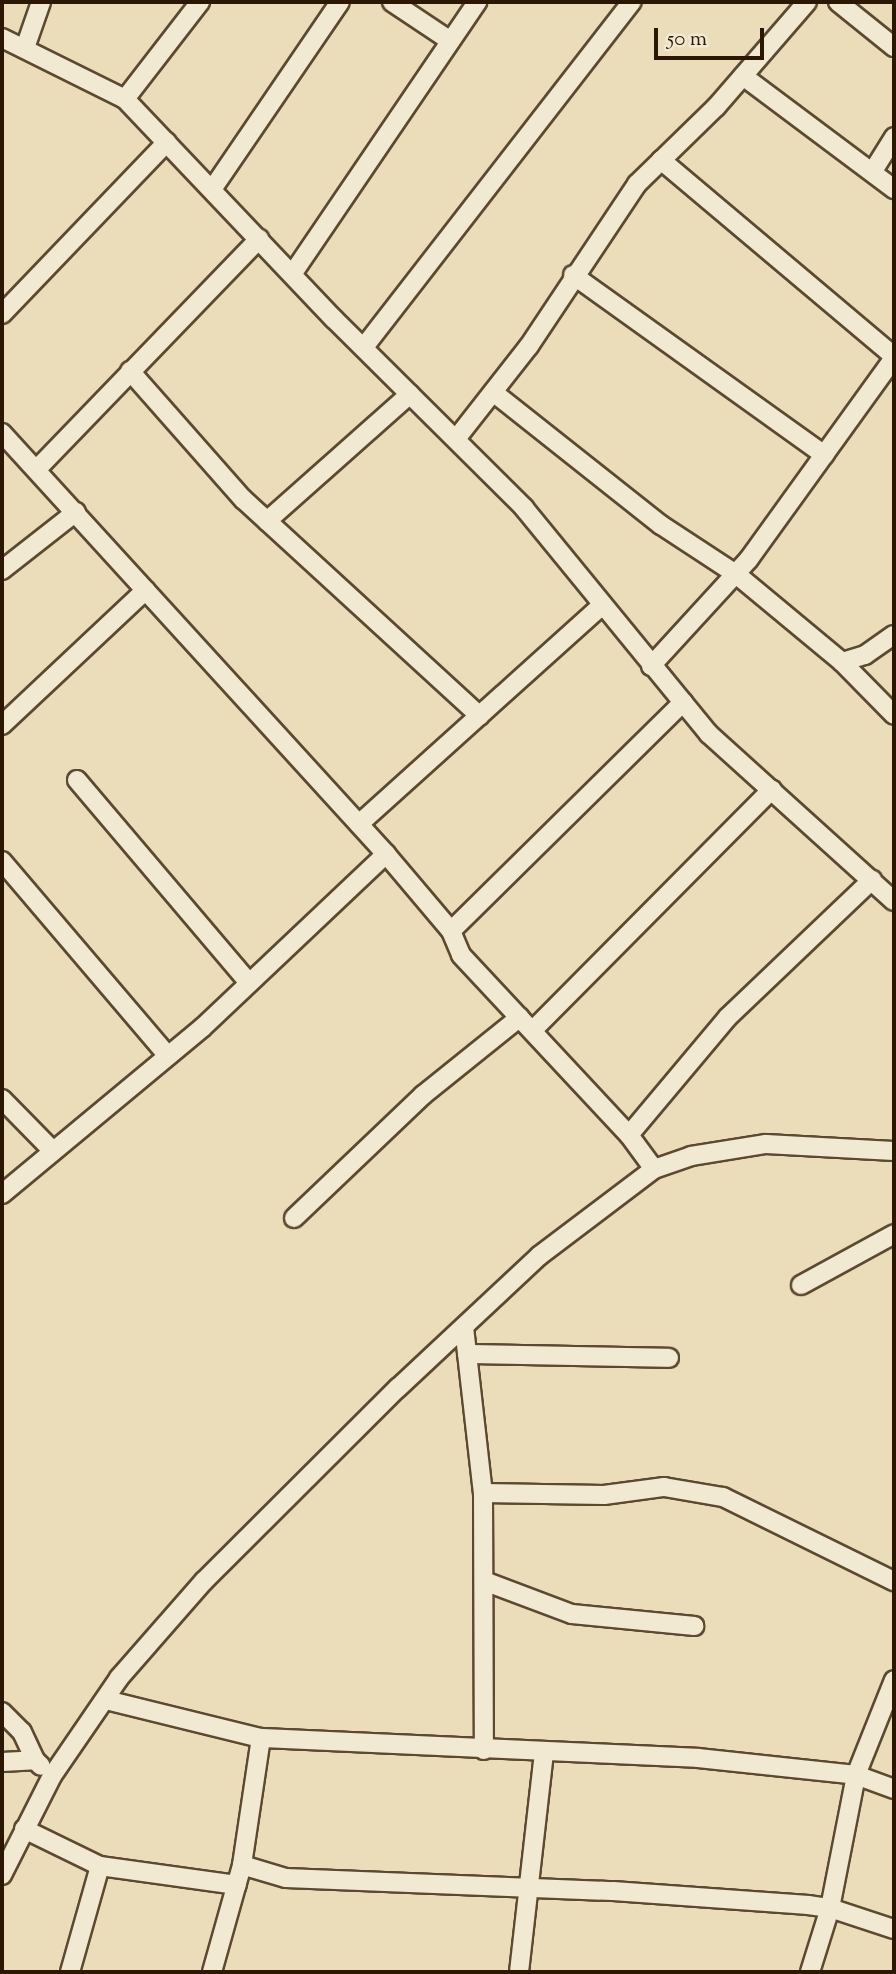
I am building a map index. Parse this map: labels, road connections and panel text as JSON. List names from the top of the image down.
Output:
{
  "scale_bar": "50 m"
}
